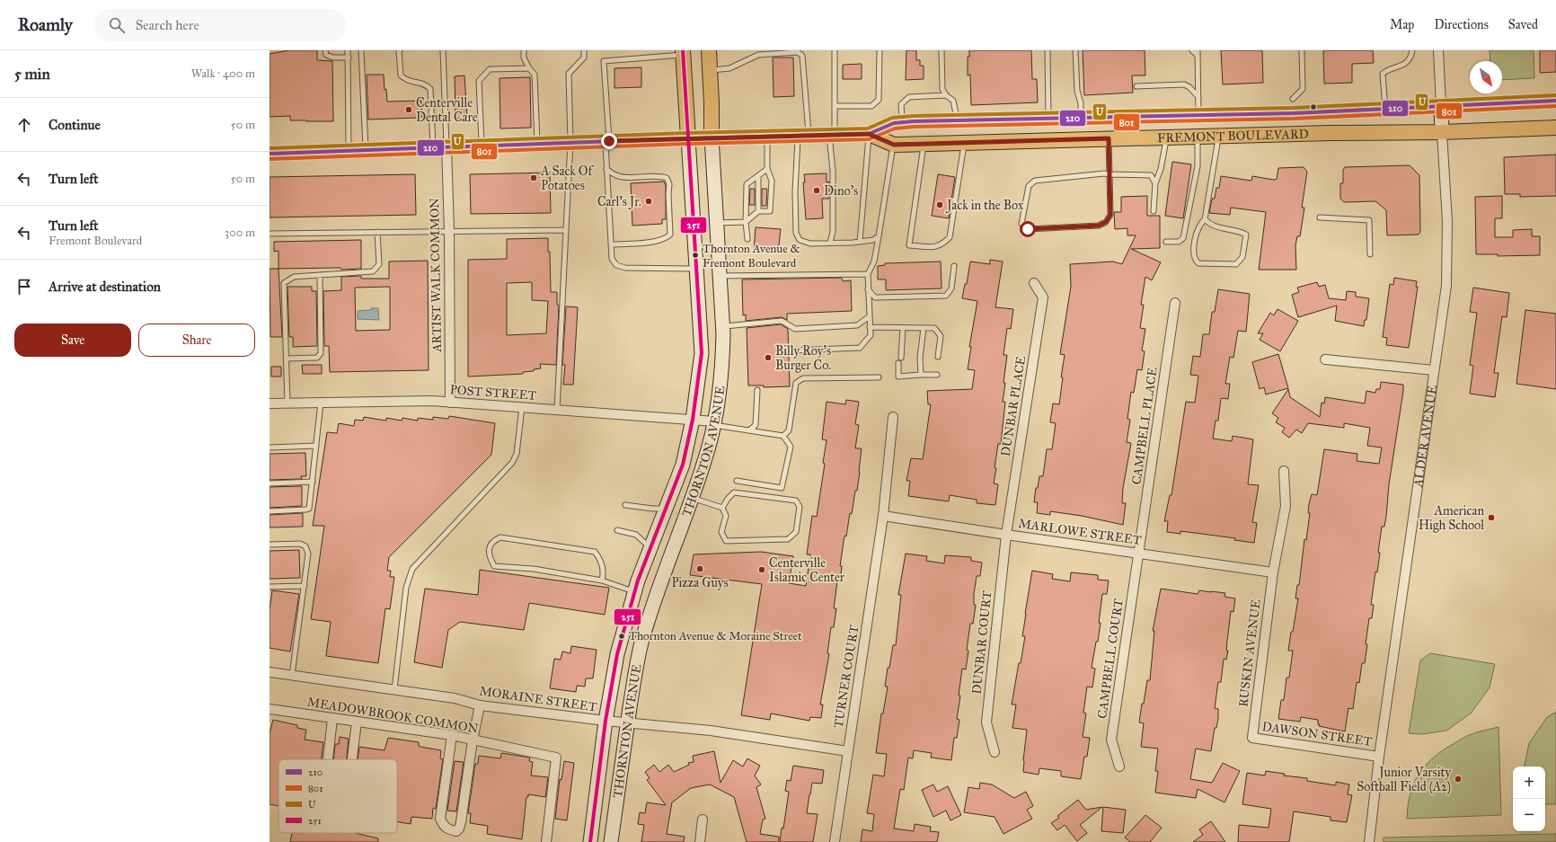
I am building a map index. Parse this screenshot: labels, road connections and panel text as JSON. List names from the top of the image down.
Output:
{
  "streets": {
    "main road": ["FREMONT BOULEVARD", "THORNTON AVENUE"],
    "street": [
      "ARTIST WALK COMMON",
      "POST STREET",
      "DUNBAR PLACE",
      "CAMPBELL PLACE",
      "ALDER AVENUE",
      "MARLOWE STREET",
      "DUNBAR COURT",
      "RUSKIN AVENUE",
      "CAMPBELL COURT",
      "TURNER COURT",
      "MORAINE STREET",
      "MEADOWBROOK COMMON",
      "DAWSON STREET"
    ]
  },
  "crossings": [
    ["FREMONT BOULEVARD", "ARTIST WALK COMMON"],
    ["FREMONT BOULEVARD", "ALDER AVENUE"],
    ["FREMONT BOULEVARD", "THORNTON AVENUE"],
    ["ARTIST WALK COMMON", "POST STREET"],
    ["POST STREET", "THORNTON AVENUE"],
    ["DUNBAR PLACE", "MARLOWE STREET"],
    ["DUNBAR PLACE", "DUNBAR COURT"],
    ["CAMPBELL PLACE", "MARLOWE STREET"],
    ["CAMPBELL PLACE", "CAMPBELL COURT"],
    ["ALDER AVENUE", "DAWSON STREET"],
    ["THORNTON AVENUE", "MORAINE STREET"],
    ["MARLOWE STREET", "DUNBAR COURT"],
    ["MARLOWE STREET", "RUSKIN AVENUE"],
    ["MARLOWE STREET", "CAMPBELL COURT"],
    ["MARLOWE STREET", "TURNER COURT"],
    ["RUSKIN AVENUE", "DAWSON STREET"],
    ["TURNER COURT", "MORAINE STREET"]
  ],
  "places": [
    "Centerville Dental Care",
    "A Sack Of Potatoes",
    "Dino's",
    "Carl's Jr.",
    "Jack in the Box",
    "Thornton Avenue & Fremont Boulevard",
    "Billy Roy's Burger Co.",
    "American High School",
    "Pizza Guys",
    "Centerville Islamic Center",
    "Thornton Avenue & Moraine Street",
    "Junior Varsity Softball Field (A2)"
  ],
  "lines": [
    "transit line 251",
    "transit line U",
    "transit line 210",
    "transit line 801"
  ],
  "legend": [
    "210",
    "801",
    "U",
    "251"
  ],
  "north": "bottom right",
  "page": {
    "header": "Roamly",
    "search": "Search here",
    "nav": ["Map", "Directions", "Saved"],
    "heading": ["5 min", "Walk · 400 m"],
    "list": [
      ["Continue", "50 m"],
      ["Turn left", "50 m"],
      ["Turn left", "Fremont Boulevard", "300 m"],
      "Arrive at destination"
    ],
    "buttons": ["Save", "Share"],
    "map_buttons": ["+", "−"]
  }
}
